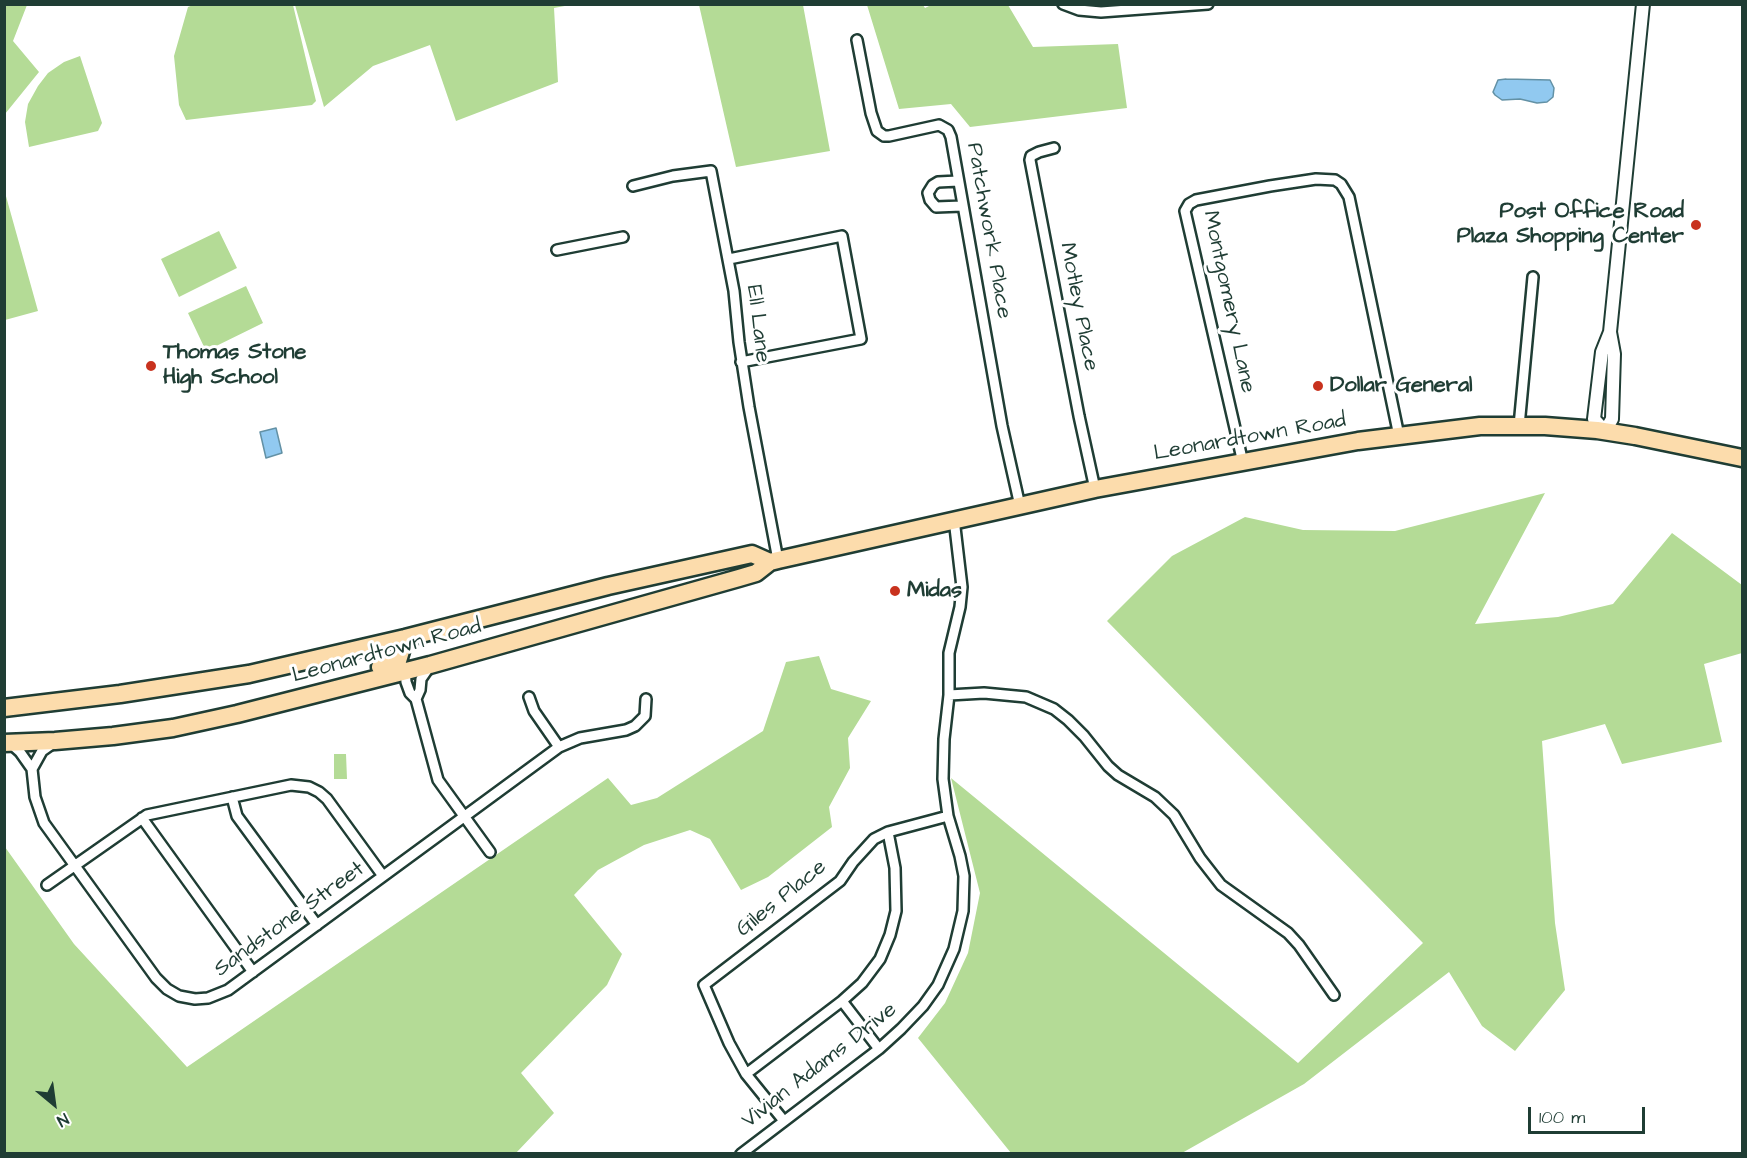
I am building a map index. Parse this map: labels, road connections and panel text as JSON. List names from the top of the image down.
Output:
{
  "streets": {
    "highway": ["Leonardtown Road"],
    "street": [
      "Patchwork Place",
      "Montgomery Lane",
      "Motley Place",
      "Ell Lane",
      "Giles Place",
      "Sandstone Street",
      "Vivian Adams Drive"
    ]
  },
  "crossings": [
    ["Patchwork Place", "Leonardtown Road"],
    ["Montgomery Lane", "Leonardtown Road"],
    ["Motley Place", "Leonardtown Road"],
    ["Ell Lane", "Leonardtown Road"],
    ["Leonardtown Road", "Vivian Adams Drive"],
    ["Giles Place", "Vivian Adams Drive"]
  ],
  "places": [
    "Post Office Road Plaza Shopping Center",
    "Thomas Stone High School",
    "Dollar General",
    "Midas"
  ],
  "scale_bar": "100 m",
  "north": "bottom right"
}
